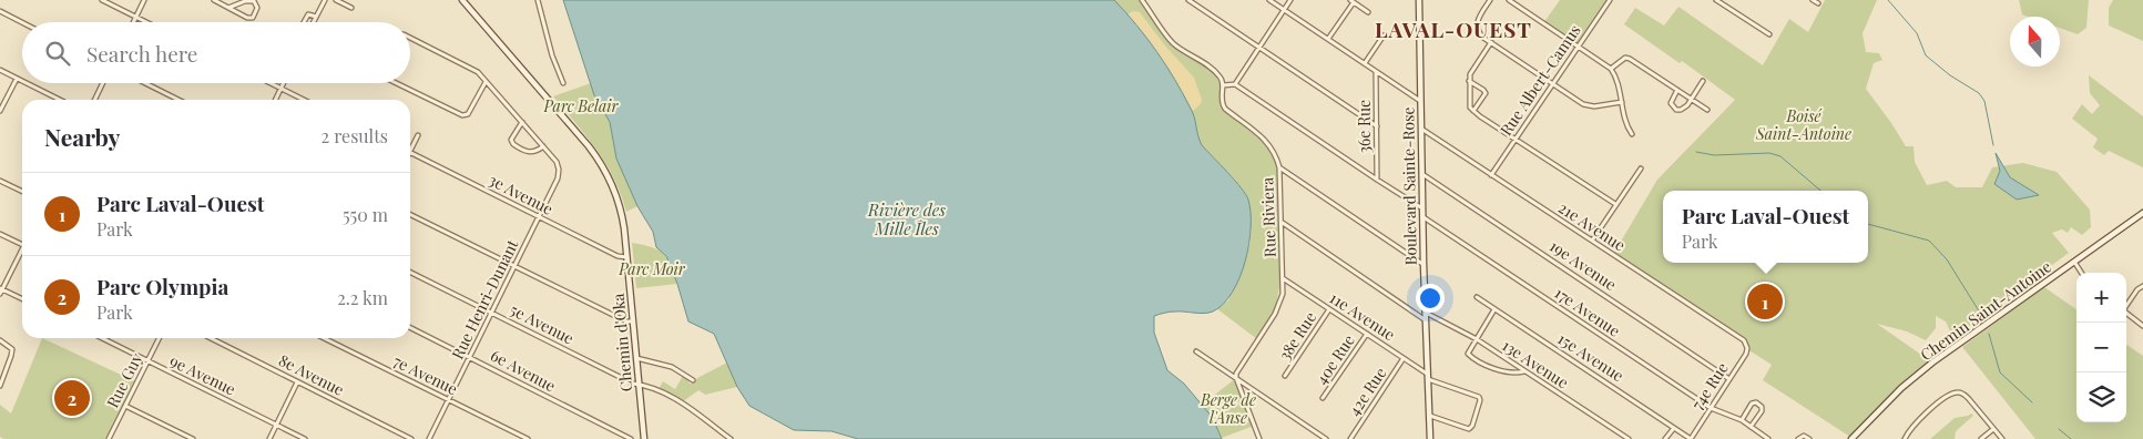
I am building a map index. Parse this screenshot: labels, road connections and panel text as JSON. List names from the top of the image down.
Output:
{
  "streets": {
    "street": [
      "Rue Albert-Camus",
      "36e Rue",
      "Boulevard Sainte-Rose",
      "3e Avenue",
      "Rue Riviera",
      "21e Avenue",
      "19e Avenue",
      "Rue Henri-Dunant",
      "Chemin Saint-Antoine",
      "17e Avenue",
      "11e Avenue",
      "5e Avenue",
      "38e Rue",
      "Chemin d'Oka",
      "15e Avenue",
      "40e Rue",
      "13e Avenue",
      "6e Avenue",
      "9e Avenue",
      "8e Avenue",
      "7e Avenue",
      "Rue Guy",
      "74e Rue",
      "42e Rue"
    ]
  },
  "crossings": [
    ["Rue Albert-Camus", "21e Avenue"],
    ["Boulevard Sainte-Rose", "21e Avenue"],
    ["Boulevard Sainte-Rose", "19e Avenue"],
    ["Boulevard Sainte-Rose", "17e Avenue"],
    ["Boulevard Sainte-Rose", "11e Avenue"],
    ["Boulevard Sainte-Rose", "13e Avenue"],
    ["3e Avenue", "Rue Henri-Dunant"],
    ["3e Avenue", "Chemin d'Oka"],
    ["Rue Riviera", "11e Avenue"],
    ["21e Avenue", "74e Rue"],
    ["19e Avenue", "74e Rue"],
    ["Rue Henri-Dunant", "5e Avenue"],
    ["Rue Henri-Dunant", "6e Avenue"],
    ["Rue Henri-Dunant", "7e Avenue"],
    ["17e Avenue", "74e Rue"],
    ["11e Avenue", "38e Rue"],
    ["11e Avenue", "40e Rue"],
    ["11e Avenue", "42e Rue"],
    ["5e Avenue", "Chemin d'Oka"],
    ["15e Avenue", "74e Rue"],
    ["9e Avenue", "Rue Guy"]
  ],
  "districts": ["LAVAL-OUEST"],
  "water": ["Rivière des Mille Îles"],
  "parks": [
    "Parc Belair",
    "Boisé Saint-Antoine",
    "Parc Moir",
    "Berge de l'Anse"
  ],
  "north": "top",
  "page": {
    "search": "Search here",
    "heading": ["Nearby", "2 results"],
    "list": [
      {
        "mark": "1",
        "name": "Parc Laval-Ouest",
        "note": "Park",
        "value": "550 m"
      },
      {
        "mark": "2",
        "name": "Parc Olympia",
        "note": "Park",
        "value": "2.2 km"
      }
    ],
    "popup": ["Parc Laval-Ouest", "Park"],
    "map_buttons": ["+", "−"],
    "pins": ["1", "2"]
  }
}
